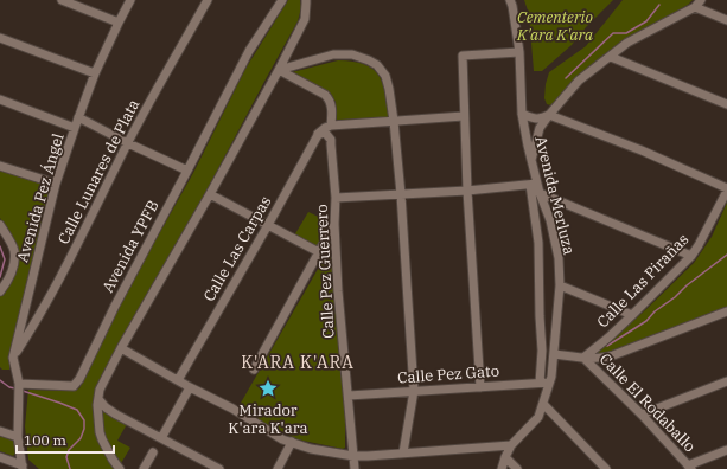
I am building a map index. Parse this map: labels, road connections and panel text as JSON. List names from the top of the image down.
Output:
{
  "streets": {
    "street": [
      "Calle Lunares de Plata",
      "Avenida Merluza",
      "Avenida Pez Ángel",
      "Avenida YPFB",
      "Calle Las Carpas",
      "Calle Pez Guerrero",
      "Calle Las Pirañas",
      "Calle Pez Gato",
      "Calle El Rodaballo"
    ]
  },
  "crossings": [
    ["Calle Lunares de Plata", "Avenida Pez Ángel"],
    ["Avenida Merluza", "Calle Pez Gato"],
    ["Avenida Merluza", "Calle El Rodaballo"],
    ["Avenida Pez Ángel", "Avenida YPFB"],
    ["Calle Las Carpas", "Calle Pez Guerrero"],
    ["Calle Pez Guerrero", "Calle Pez Gato"],
    ["Calle Las Pirañas", "Calle El Rodaballo"]
  ],
  "districts": ["K'ARA K'ARA"],
  "parks": ["Cementerio K'ara K'ara"],
  "places": {
    "place": ["Mirador K'ara K'ara"]
  },
  "scale_bar": "100 m"
}
